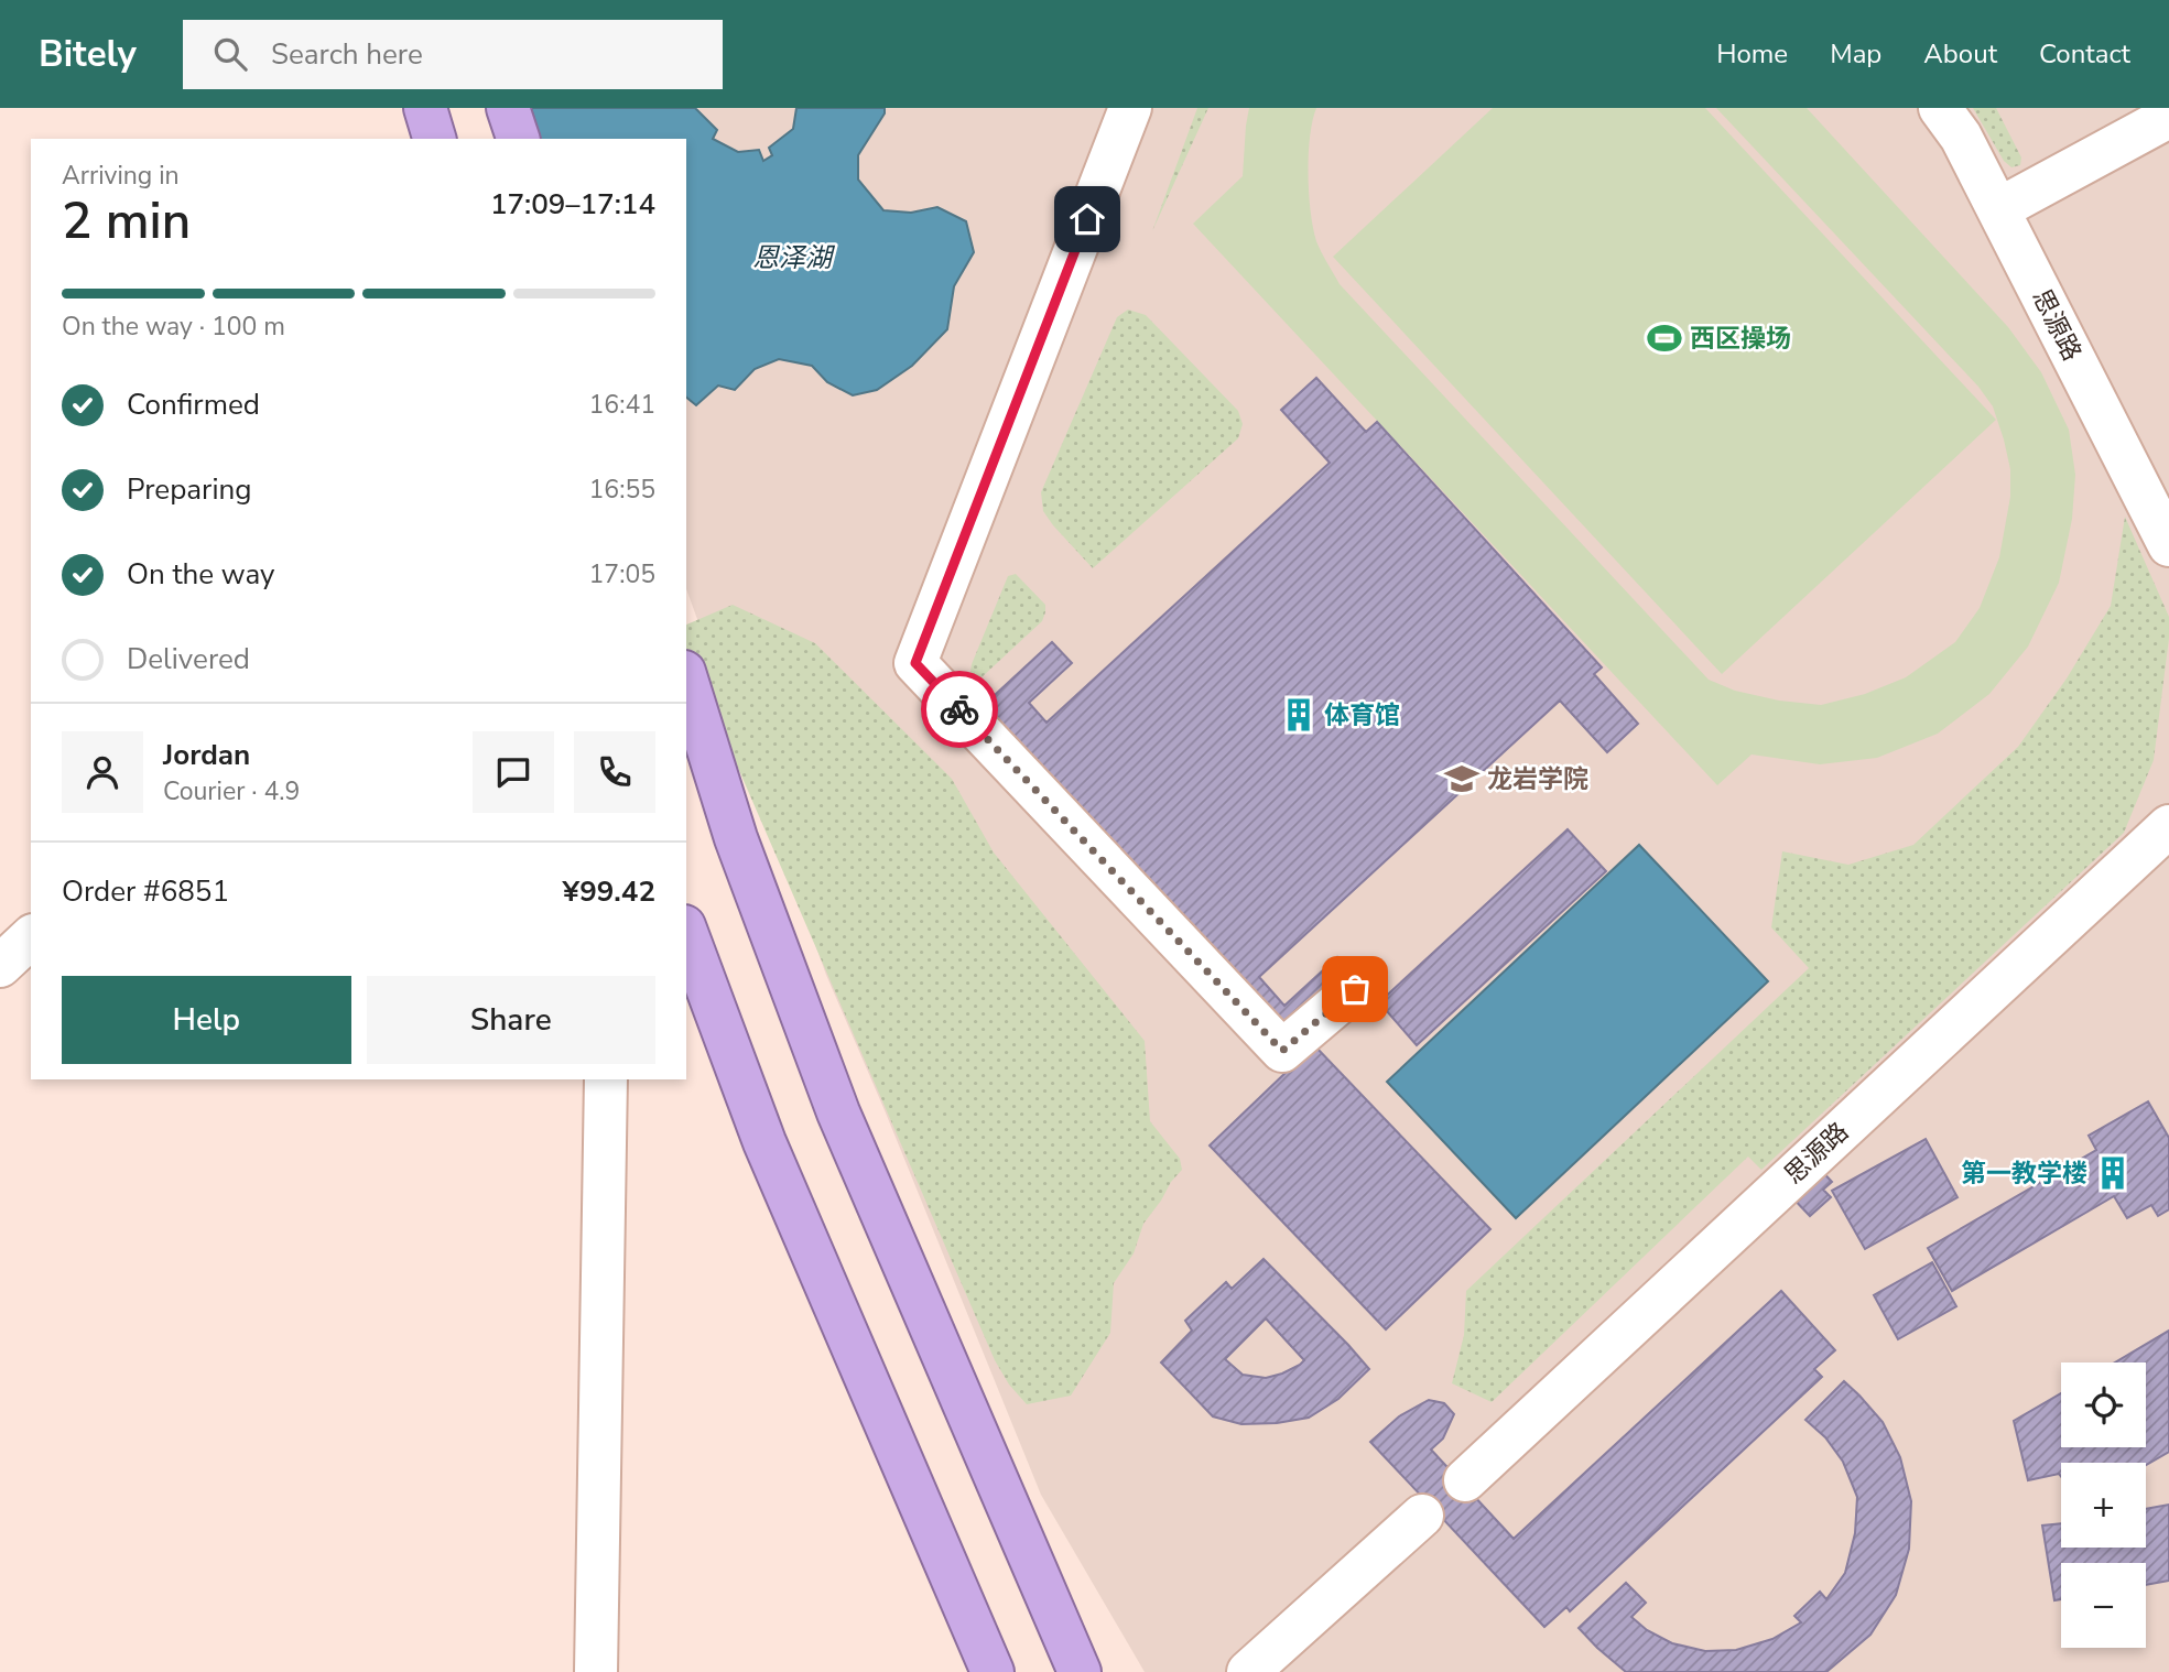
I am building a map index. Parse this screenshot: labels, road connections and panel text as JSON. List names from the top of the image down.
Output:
{
  "streets": {
    "street": ["思源路"]
  },
  "water": ["恩泽湖"],
  "places": {
    "sports": ["西区操场"],
    "building": ["体育馆", "第一教学楼"],
    "school or university": ["龙岩学院"]
  },
  "page": {
    "header": "Bitely",
    "search": "Search here",
    "nav": [
      "Home",
      "Map",
      "About",
      "Contact"
    ],
    "heading": ["2 min", "Arriving in", "17:09–17:14"],
    "panel": [
      "Jordan",
      "Courier · 4.9",
      "Order #6851",
      "¥99.42"
    ],
    "bar": "On the way · 100 m",
    "list": [
      ["Confirmed", "16:41"],
      ["Preparing", "16:55"],
      ["On the way", "17:05"],
      "Delivered"
    ],
    "buttons": ["Help", "Share"],
    "map_buttons": ["+", "−"]
  }
}
